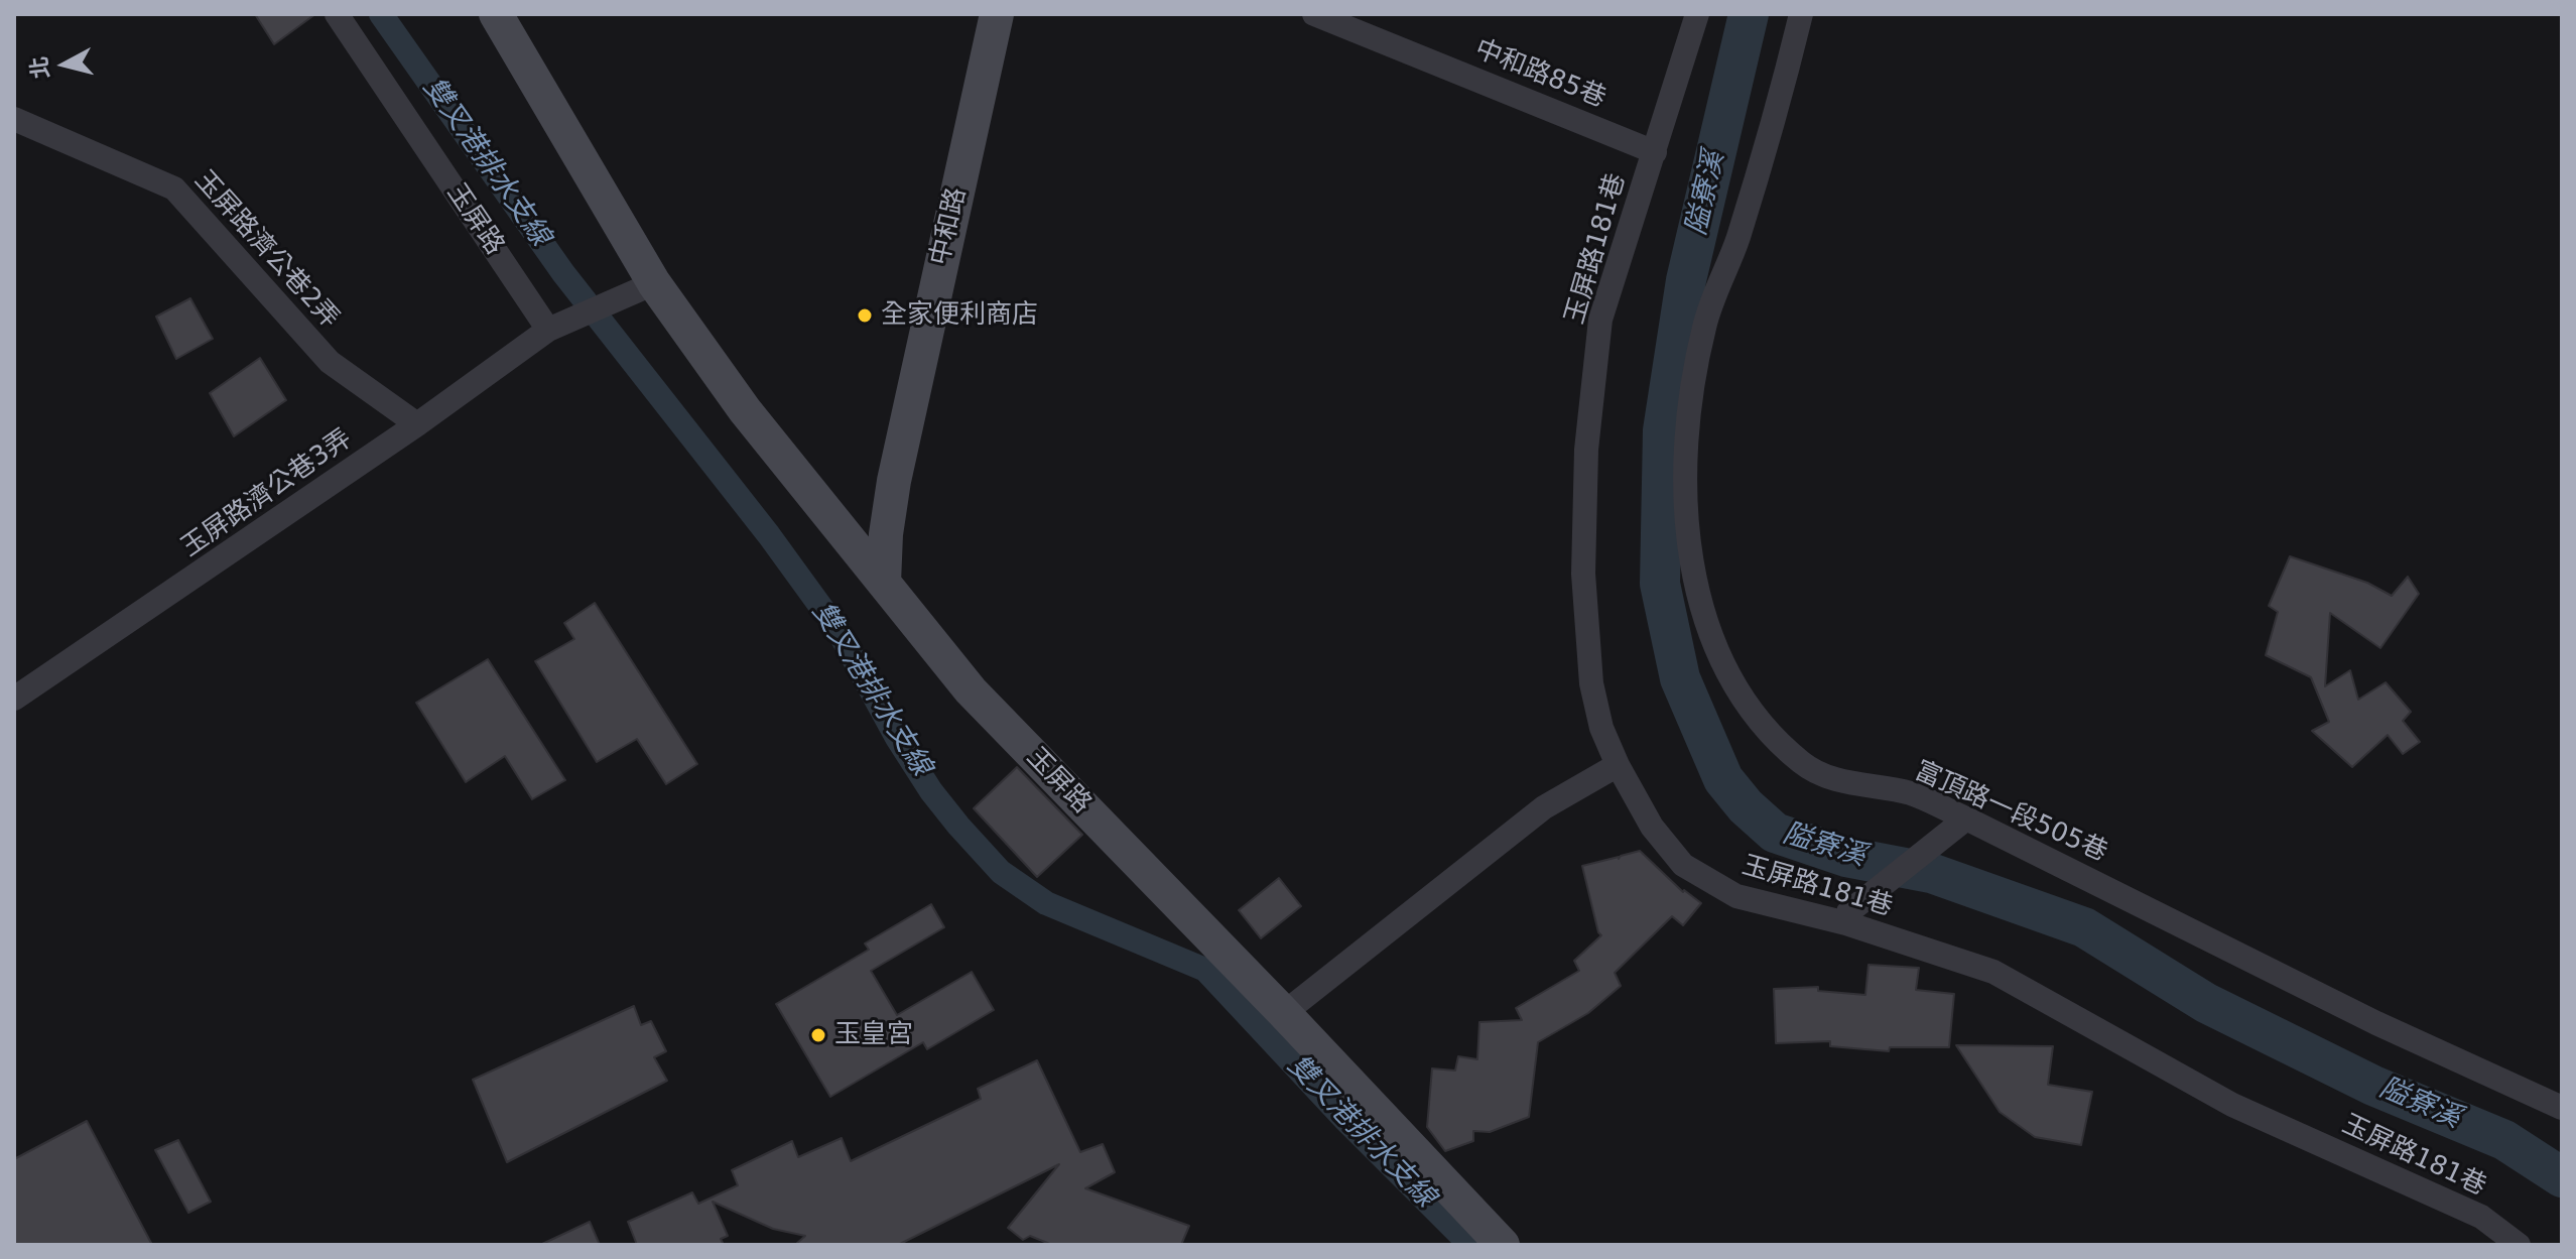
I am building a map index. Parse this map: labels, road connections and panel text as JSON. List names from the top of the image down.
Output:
{
  "streets": {
    "street": [
      "中和路85巷",
      "玉屏路",
      "中和路",
      "玉屏路181巷",
      "玉屏路濟公巷2弄",
      "玉屏路濟公巷3弄",
      "富頂路一段505巷"
    ]
  },
  "crossings": [
    ["中和路85巷", "玉屏路181巷"],
    ["玉屏路", "中和路"],
    ["玉屏路", "玉屏路濟公巷3弄"],
    ["玉屏路濟公巷2弄", "玉屏路濟公巷3弄"]
  ],
  "water": ["雙叉港排水支線", "隘寮溪"],
  "places": ["全家便利商店", "玉皇宮"],
  "north": "left"
}
